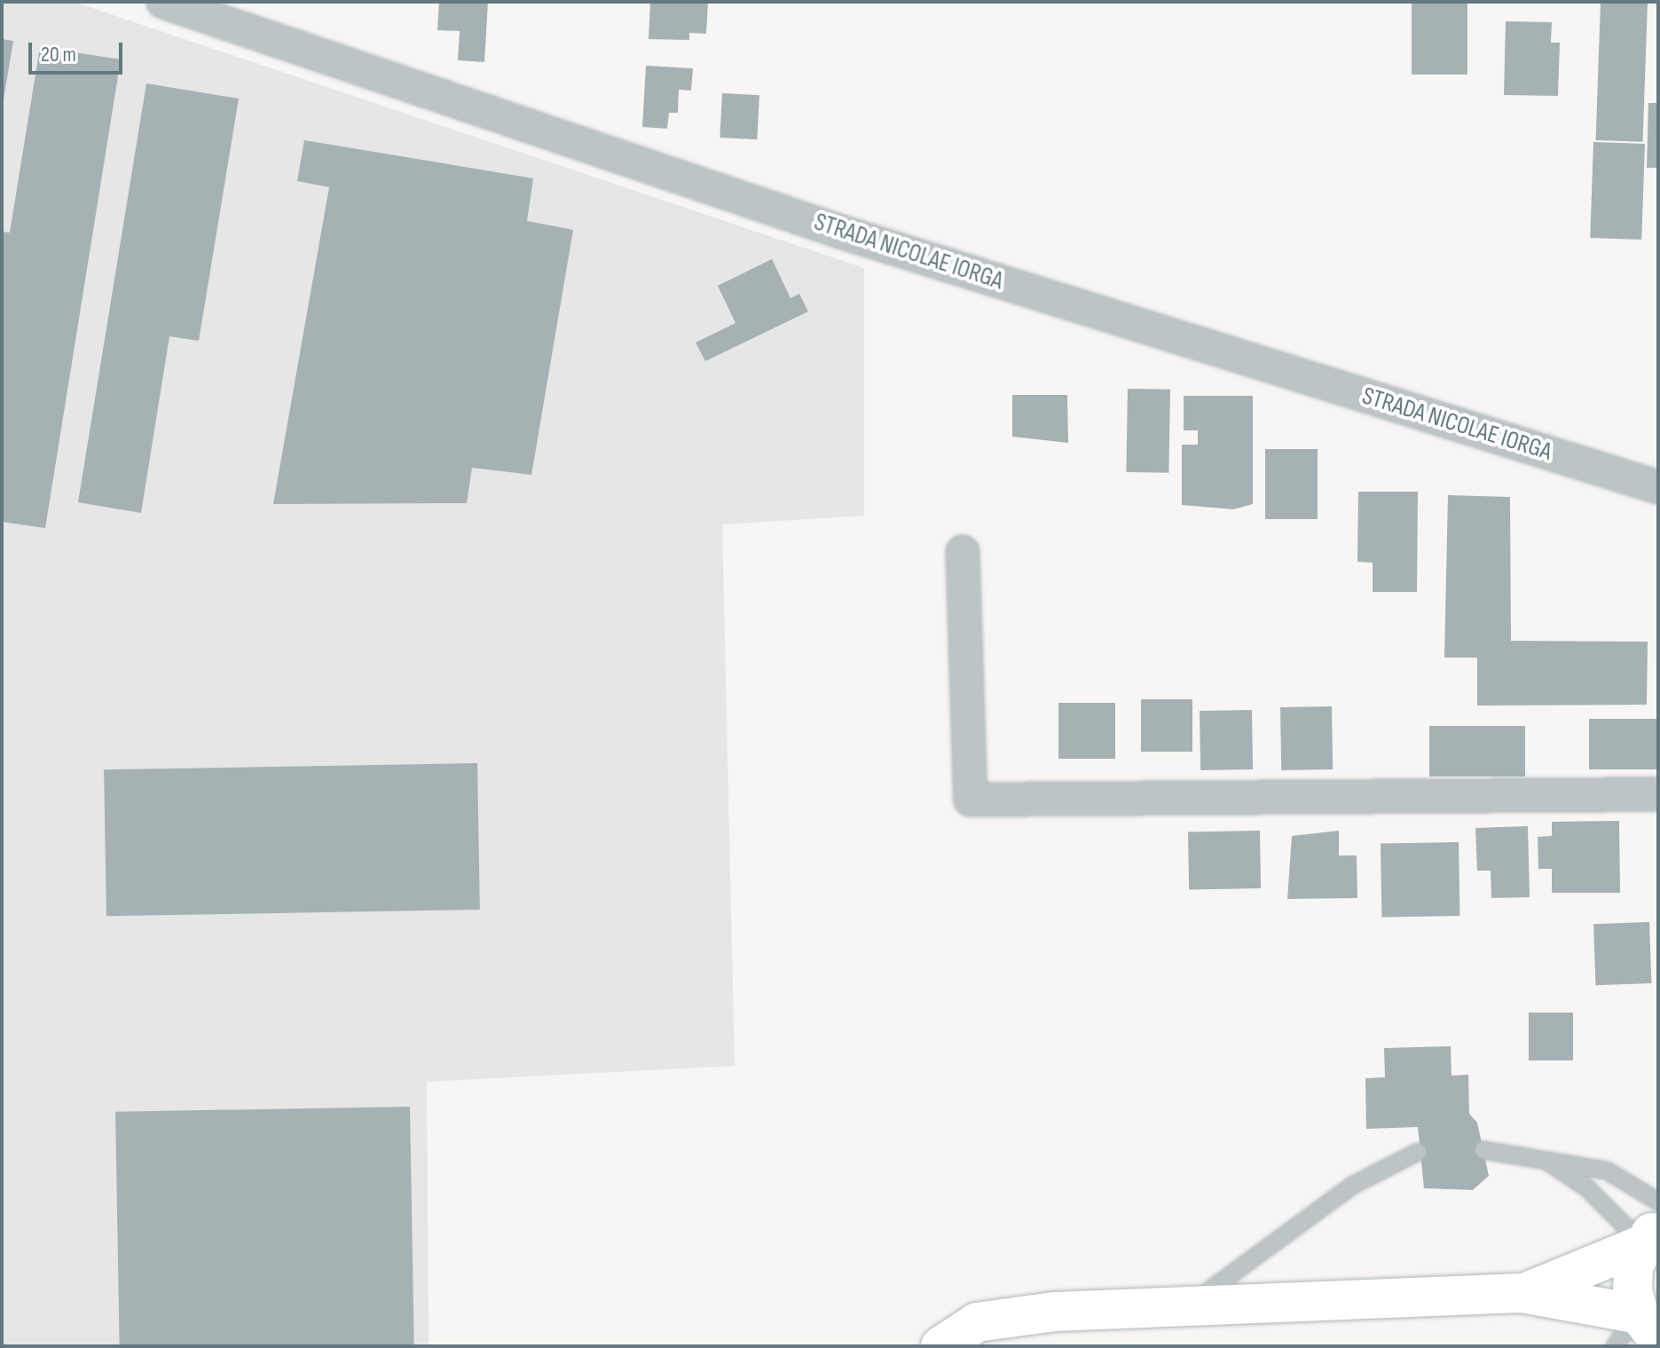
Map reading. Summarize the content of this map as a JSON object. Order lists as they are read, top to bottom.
{
  "streets": {
    "street": ["STRADA NICOLAE IORGA"]
  },
  "scale_bar": "20 m"
}
